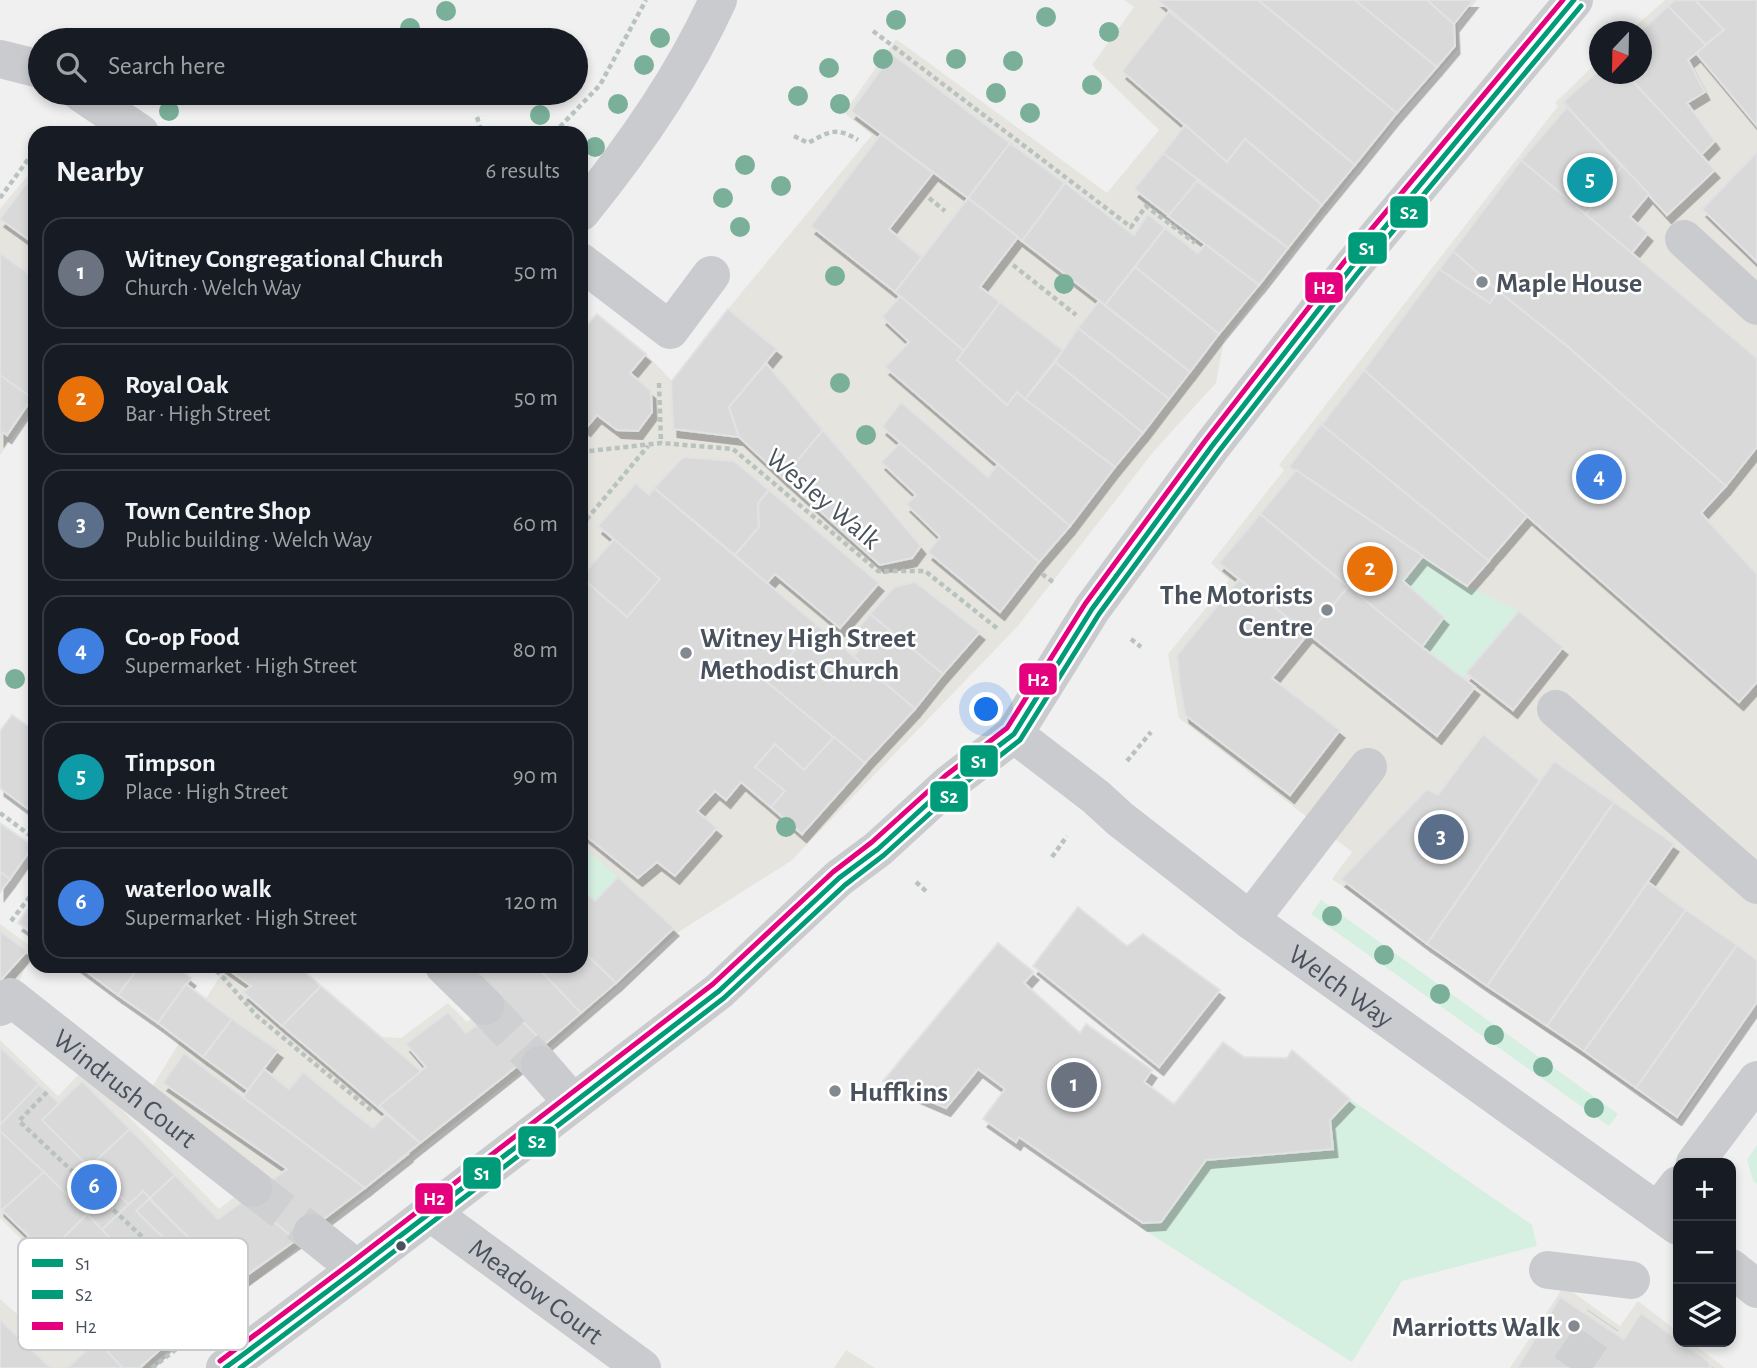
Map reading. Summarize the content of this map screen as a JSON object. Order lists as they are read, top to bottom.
{
  "streets": {
    "street": ["Welch Way", "Windrush Court", "Meadow Court"],
    "path": ["Wesley Walk"]
  },
  "places": [
    "Maple House",
    "The Motorists Centre",
    "Witney High Street Methodist Church",
    "Huffkins",
    "Marriotts Walk"
  ],
  "lines": ["transit line S1", "transit line H2", "transit line S2"],
  "legend": ["S1", "S2", "H2"],
  "north": "bottom",
  "page": {
    "search": "Search here",
    "heading": ["Nearby", "6 results"],
    "pins": [
      "5",
      "4",
      "2",
      "3",
      "1",
      "6"
    ],
    "list": [
      {
        "mark": "1",
        "name": "Witney Congregational Church",
        "note": "Church · Welch Way",
        "value": "50 m"
      },
      {
        "mark": "2",
        "name": "Royal Oak",
        "note": "Bar · High Street",
        "value": "50 m"
      },
      {
        "mark": "3",
        "name": "Town Centre Shop",
        "note": "Public building · Welch Way",
        "value": "60 m"
      },
      {
        "mark": "4",
        "name": "Co-op Food",
        "note": "Supermarket · High Street",
        "value": "80 m"
      },
      {
        "mark": "5",
        "name": "Timpson",
        "note": "Place · High Street",
        "value": "90 m"
      },
      {
        "mark": "6",
        "name": "waterloo walk",
        "note": "Supermarket · High Street",
        "value": "120 m"
      }
    ],
    "map_buttons": ["+", "−"]
  }
}
